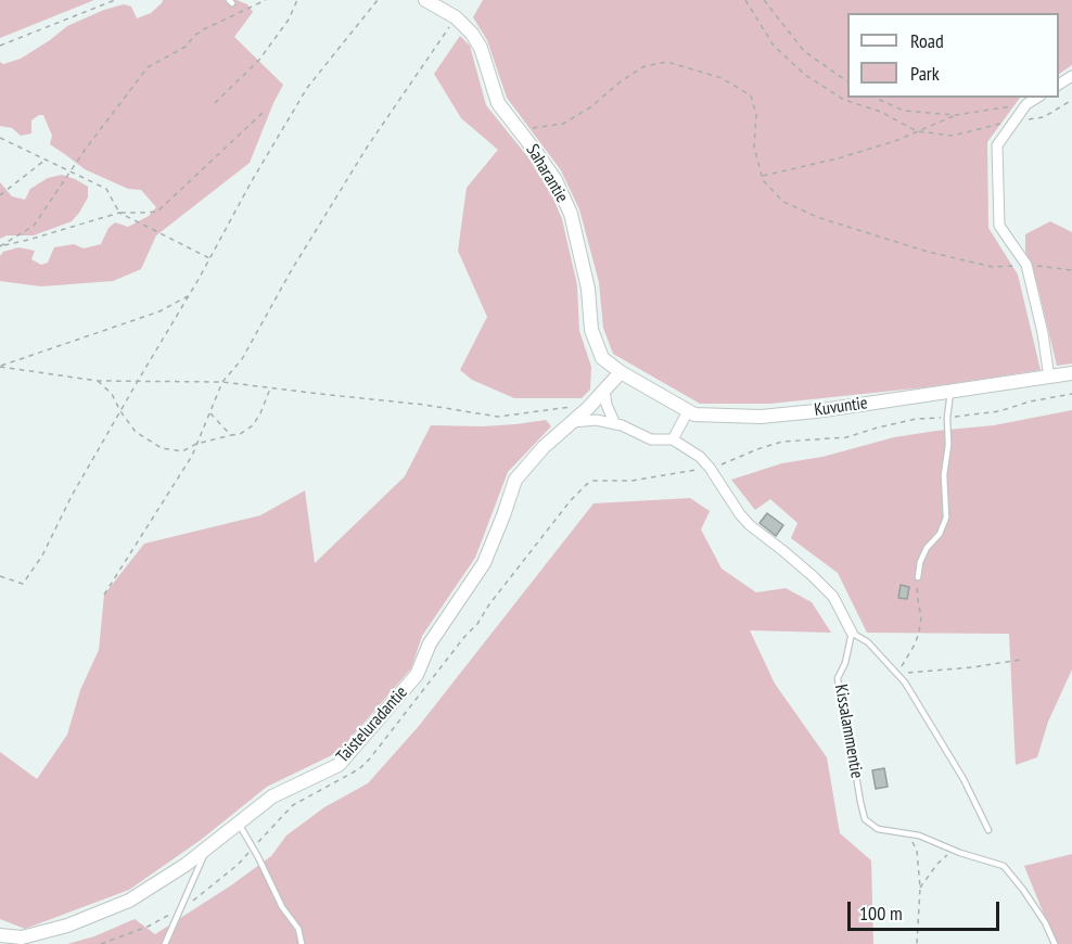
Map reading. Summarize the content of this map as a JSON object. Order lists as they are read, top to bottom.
{
  "streets": {
    "street": ["Saharantie", "Kuvuntie", "Taisteluradantie"],
    "lane": ["Kissalammentie"]
  },
  "crossings": [
    ["Saharantie", "Kuvuntie"],
    ["Saharantie", "Taisteluradantie"],
    ["Kuvuntie", "Taisteluradantie"]
  ],
  "legend": ["Road", "Park"],
  "scale_bar": "100 m"
}
